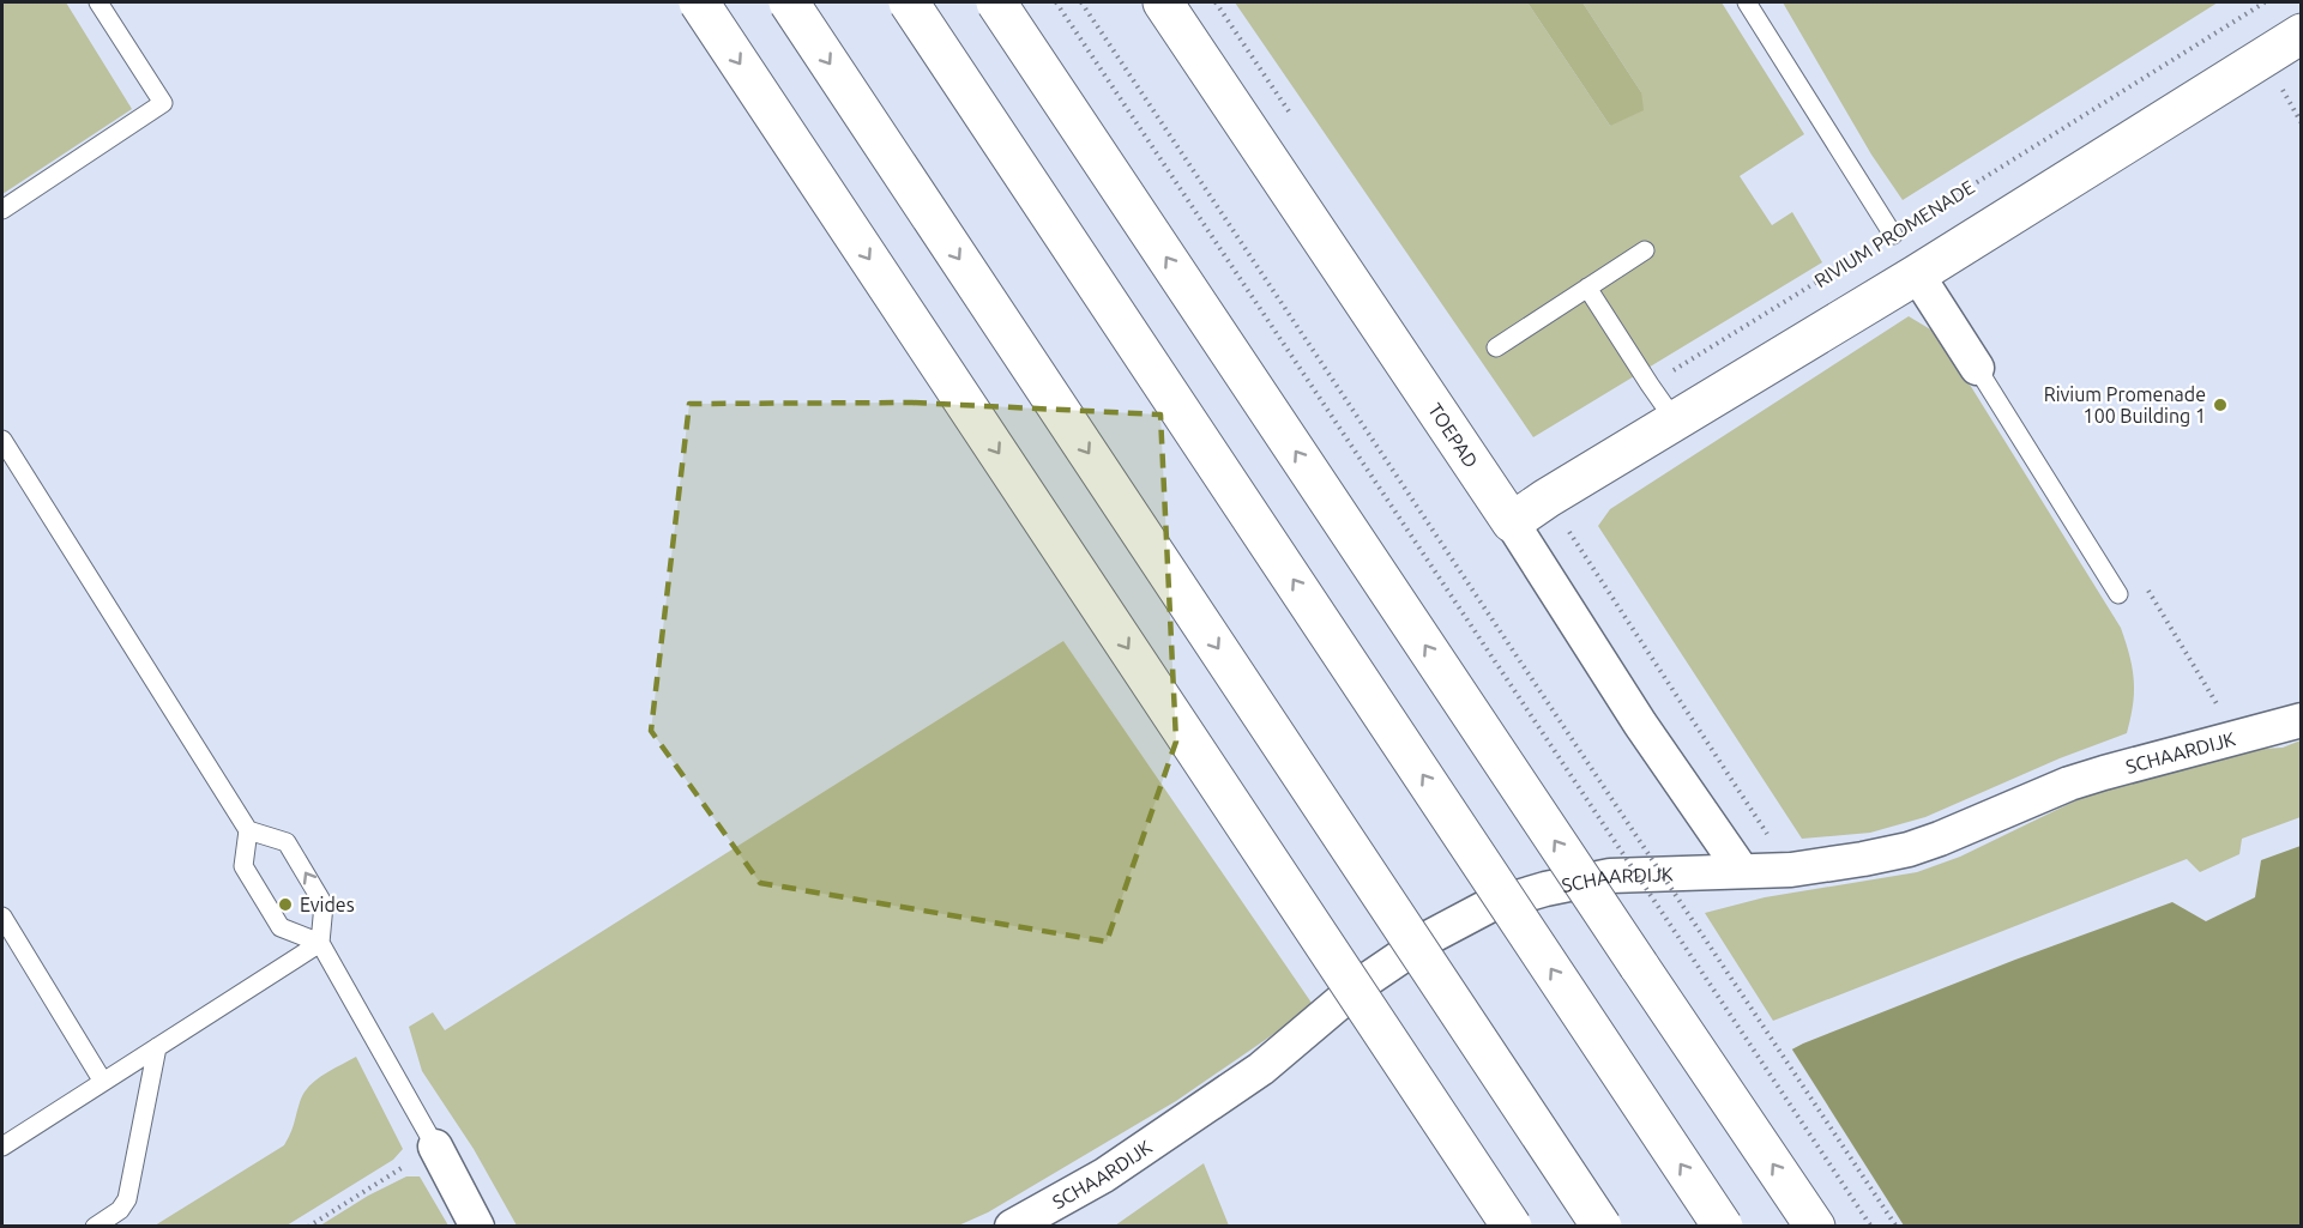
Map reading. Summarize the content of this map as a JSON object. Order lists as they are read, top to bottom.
{
  "streets": {
    "main road": ["TOEPAD"],
    "street": ["SCHAARDIJK"],
    "path": ["RIVIUM PROMENADE"]
  },
  "crossings": [
    ["TOEPAD", "SCHAARDIJK"]
  ],
  "places": ["Rivium Promenade 100 Building 1", "Evides"]
}
